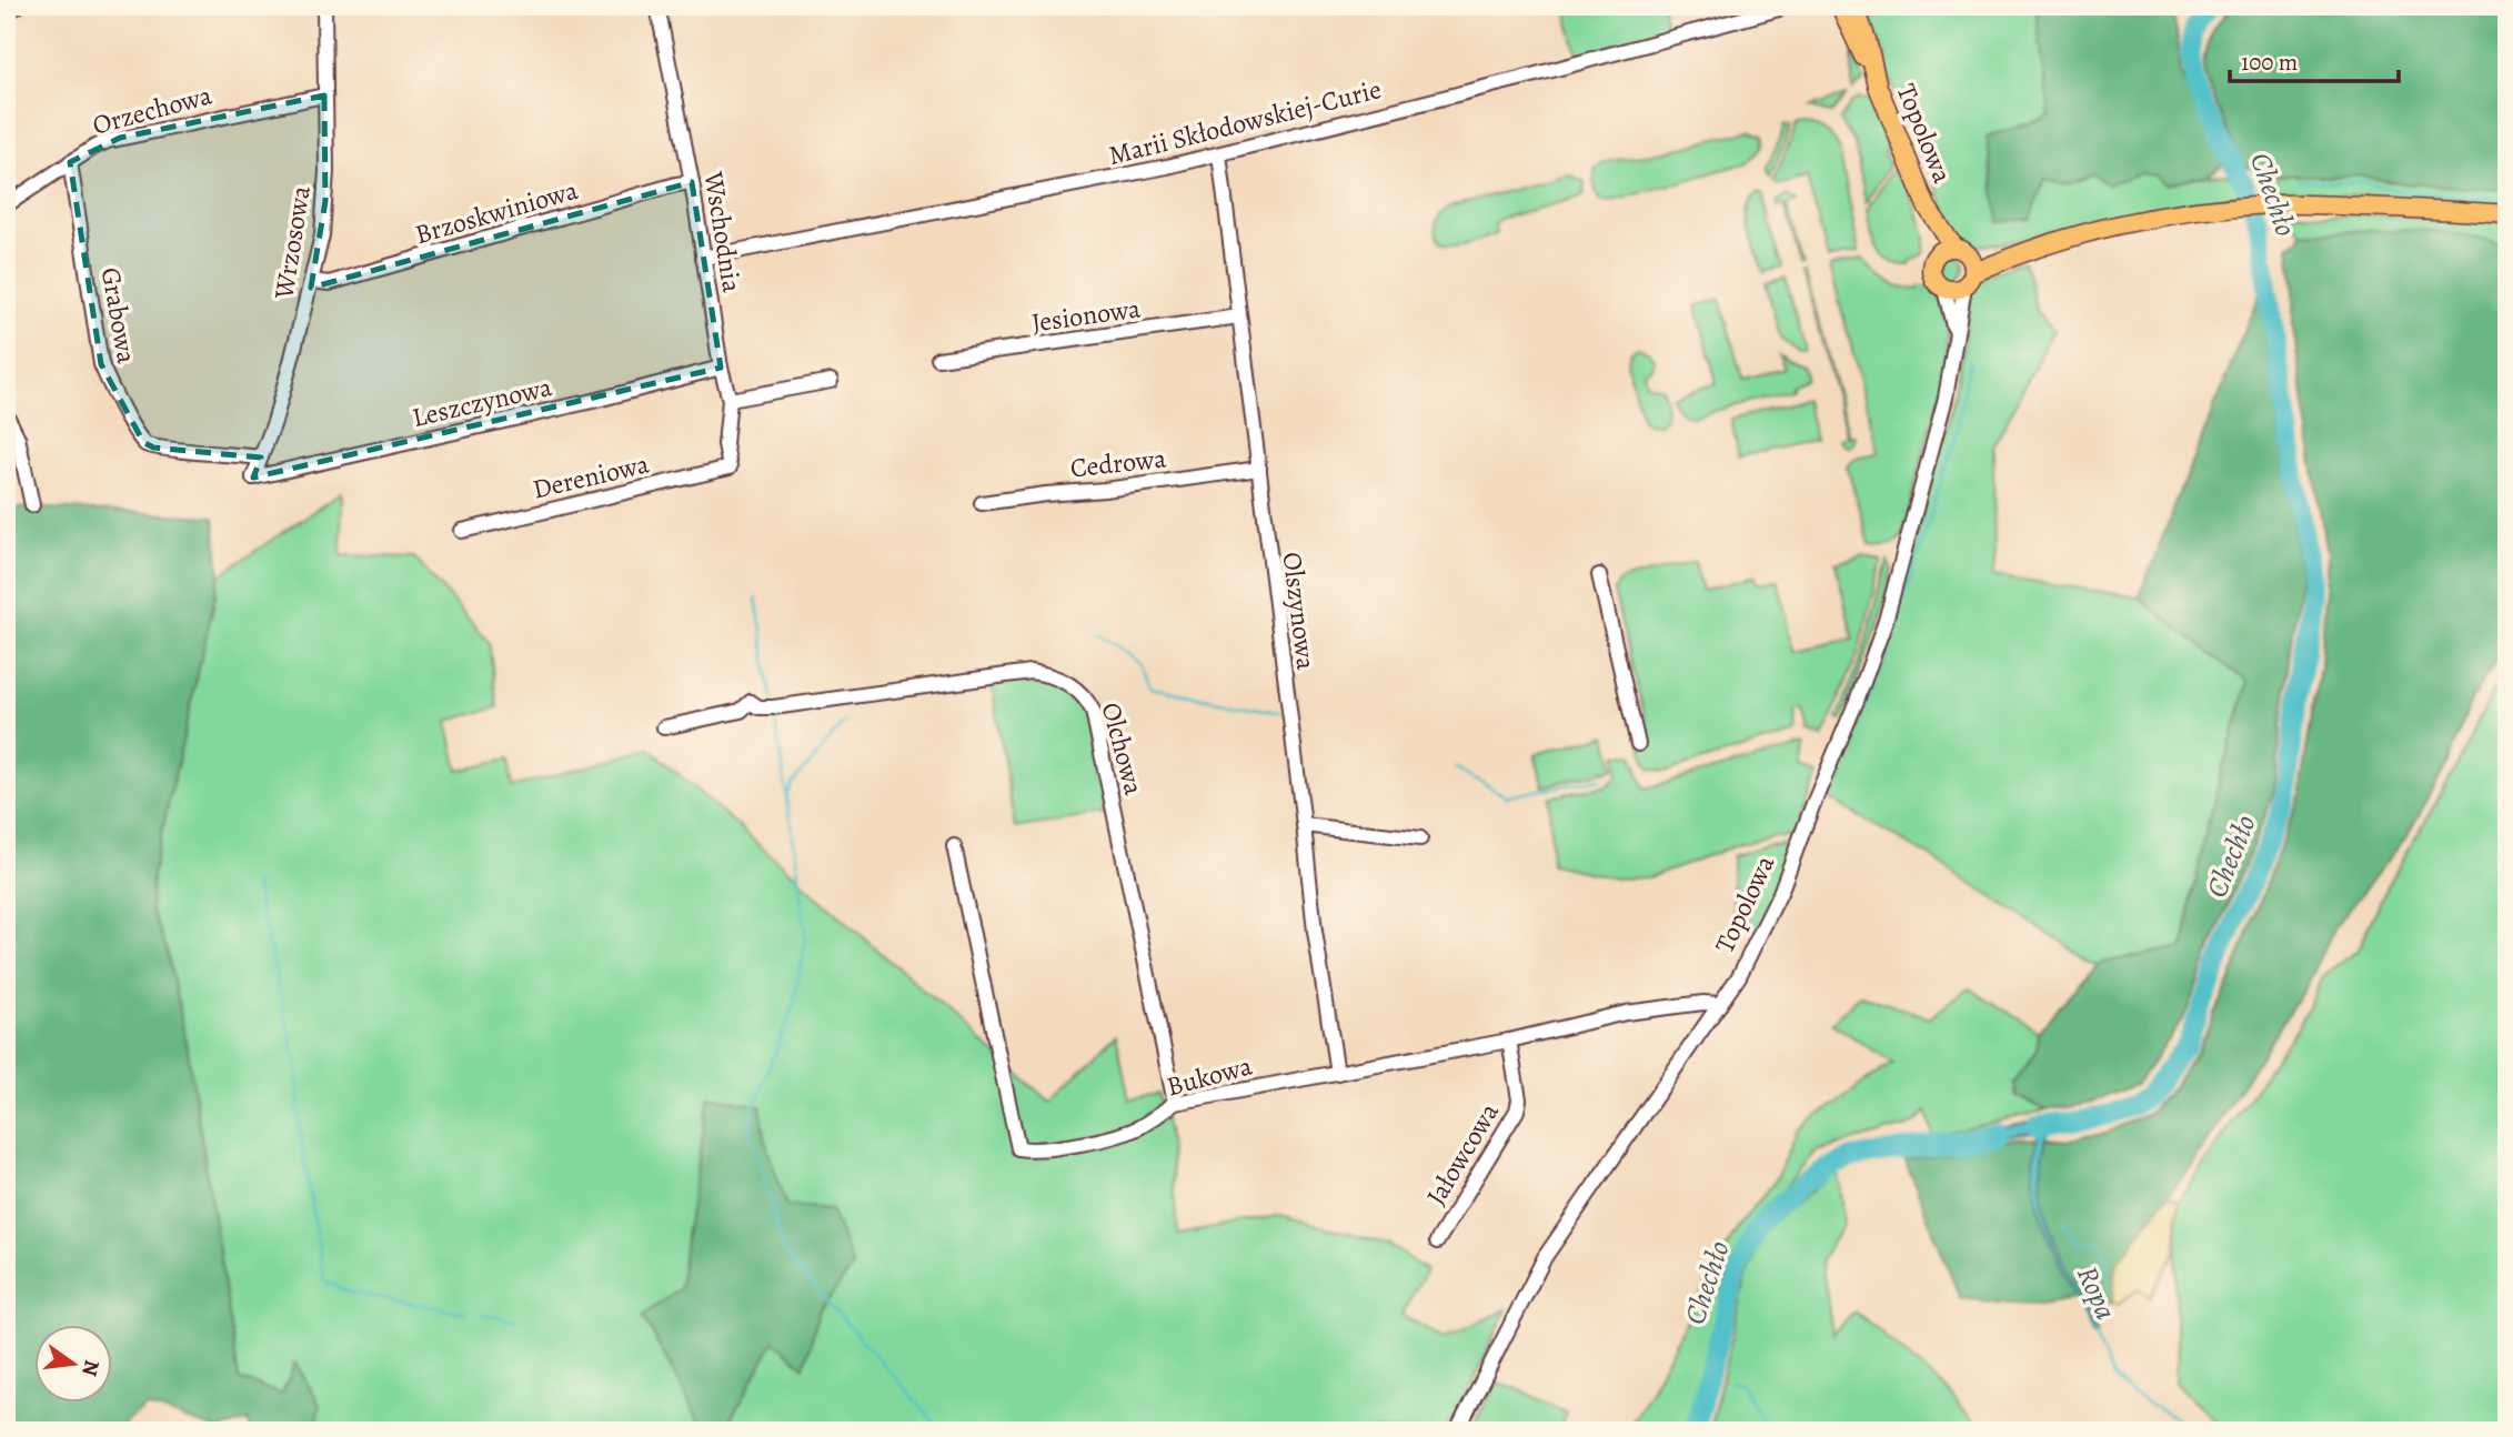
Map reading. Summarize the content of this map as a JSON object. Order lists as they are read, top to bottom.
{
  "streets": {
    "main road": ["Topolowa"],
    "street": [
      "Orzechowa",
      "Marii Skłodowskiej-Curie",
      "Brzoskwiniowa",
      "Wschodnia",
      "Wrzosowa",
      "Grabowa",
      "Jesionowa",
      "Leszczynowa",
      "Cedrowa",
      "Dereniowa",
      "Olszynowa",
      "Olchowa",
      "Bukowa",
      "Jałowcowa"
    ]
  },
  "crossings": [
    ["Orzechowa", "Wrzosowa"],
    ["Orzechowa", "Grabowa"],
    ["Marii Skłodowskiej-Curie", "Wschodnia"],
    ["Marii Skłodowskiej-Curie", "Olszynowa"],
    ["Topolowa", "Bukowa"],
    ["Brzoskwiniowa", "Wschodnia"],
    ["Brzoskwiniowa", "Wrzosowa"],
    ["Wschodnia", "Leszczynowa"],
    ["Wschodnia", "Dereniowa"],
    ["Wrzosowa", "Grabowa"],
    ["Wrzosowa", "Leszczynowa"],
    ["Jesionowa", "Olszynowa"],
    ["Cedrowa", "Olszynowa"],
    ["Olszynowa", "Bukowa"],
    ["Olchowa", "Bukowa"],
    ["Bukowa", "Jałowcowa"]
  ],
  "water": ["Chechło", "Ropa"],
  "scale_bar": "100 m",
  "north": "right"
}
